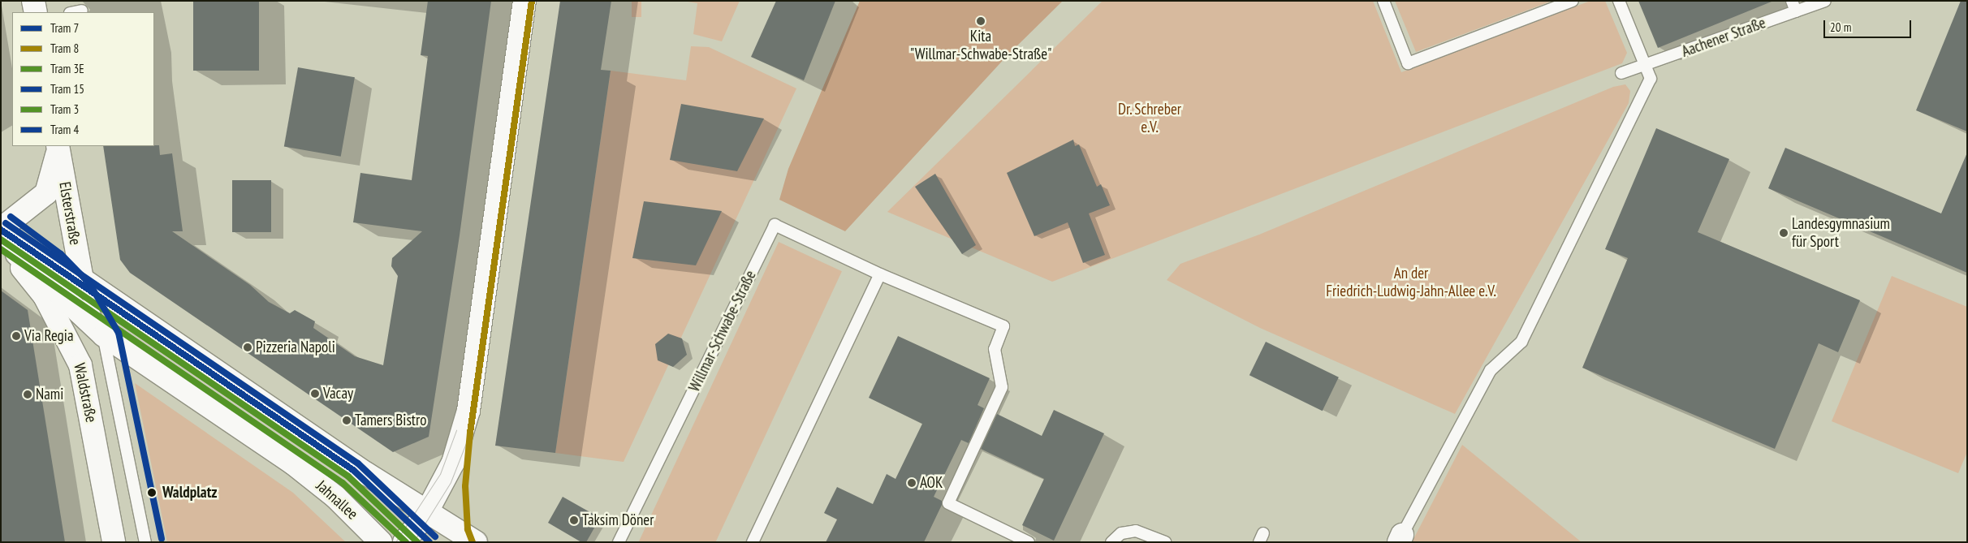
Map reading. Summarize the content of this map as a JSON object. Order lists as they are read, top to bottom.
{
  "streets": {
    "main road": ["Elsterstraße", "Waldstraße", "Jahnallee"],
    "lane": ["Aachener Straße", "Willmar-Schwabe-Straße"]
  },
  "crossings": [
    ["Waldstraße", "Jahnallee"]
  ],
  "parks": ["Dr. Schreber e.V.", "An der Friedrich-Ludwig-Jahn-Allee e.V."],
  "places": [
    "Kita \"Willmar-Schwabe-Straße\"",
    "Landesgymnasium für Sport",
    "Via Regia",
    "Pizzeria Napoli",
    "Vacay",
    "Nami",
    "Tamers Bistro",
    "AOK",
    "Waldplatz",
    "Taksim Döner"
  ],
  "lines": [
    "tram line 8",
    "tram line 4",
    "tram line 15",
    "tram line 7",
    "tram line 3E",
    "tram line 3"
  ],
  "legend": [
    "Tram 7",
    "Tram 8",
    "Tram 3E",
    "Tram 15",
    "Tram 3",
    "Tram 4"
  ],
  "scale_bar": "20 m"
}
